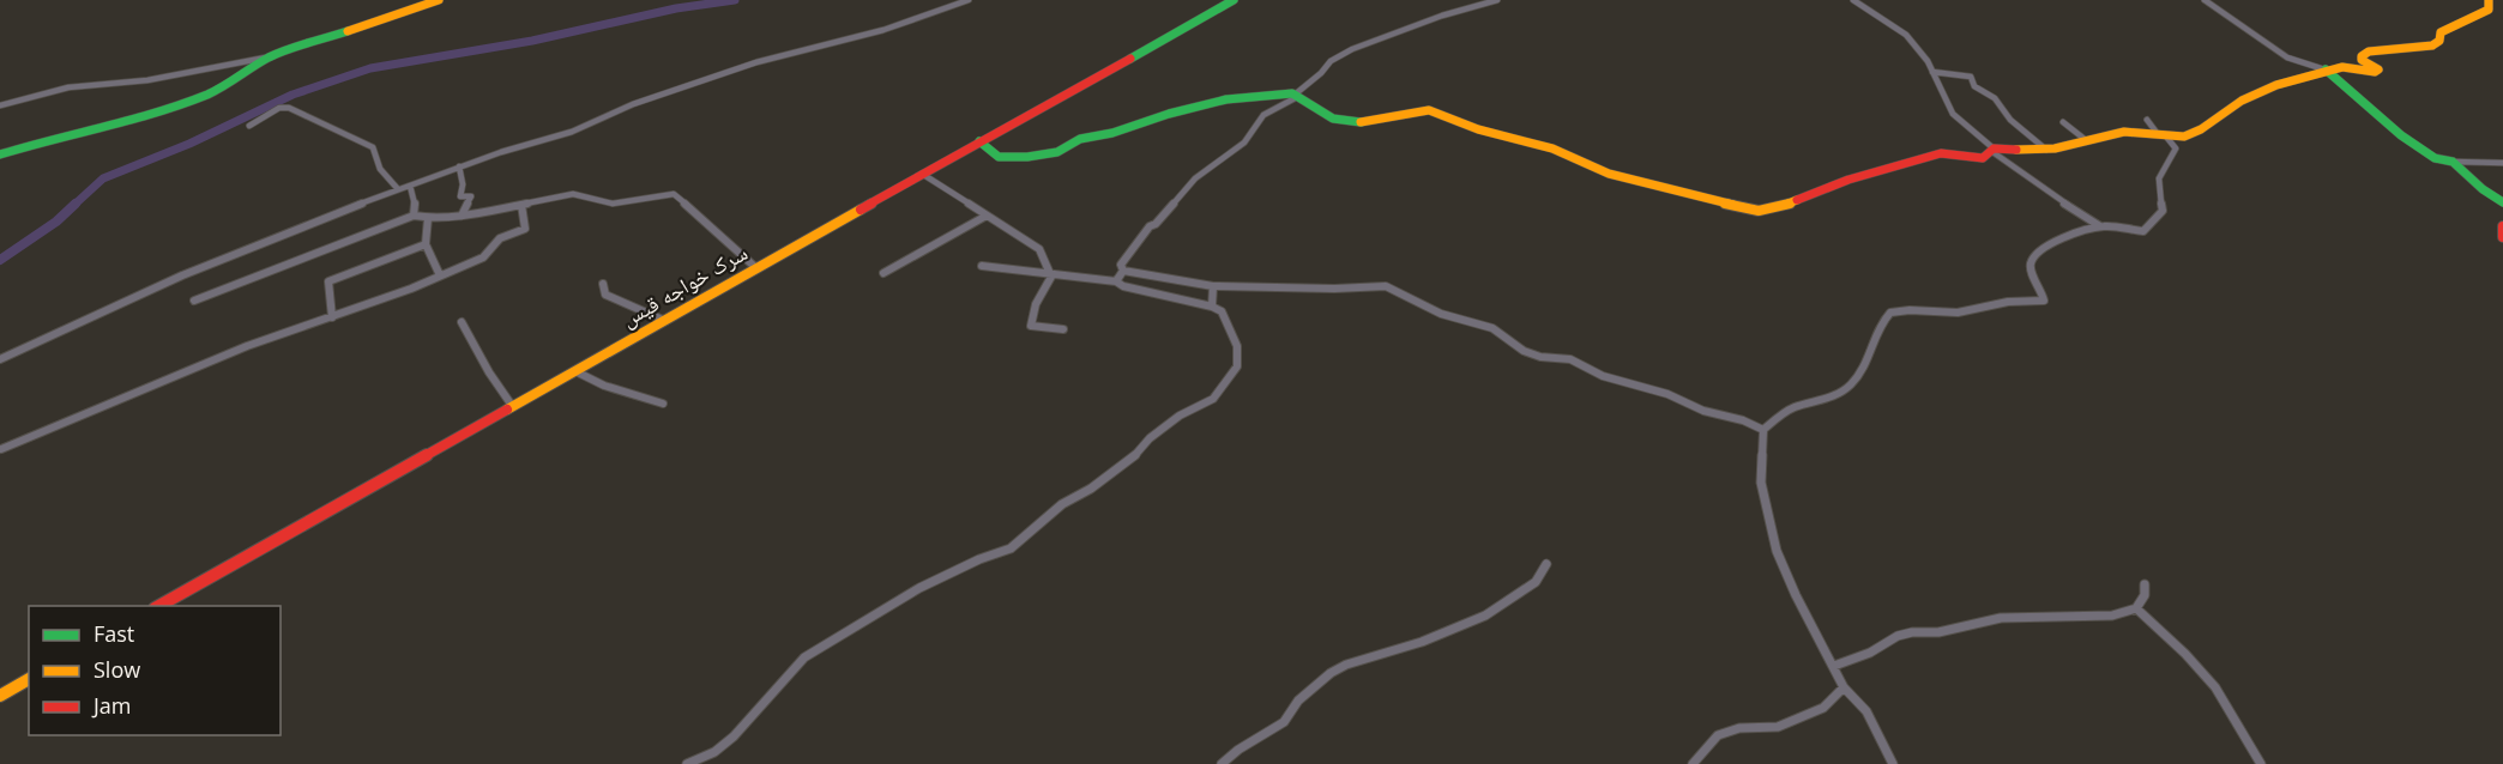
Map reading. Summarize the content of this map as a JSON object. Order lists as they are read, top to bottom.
{
  "streets": {
    "street": ["سرک خواجه قیس"]
  },
  "legend": ["Fast", "Slow", "Jam"]
}
